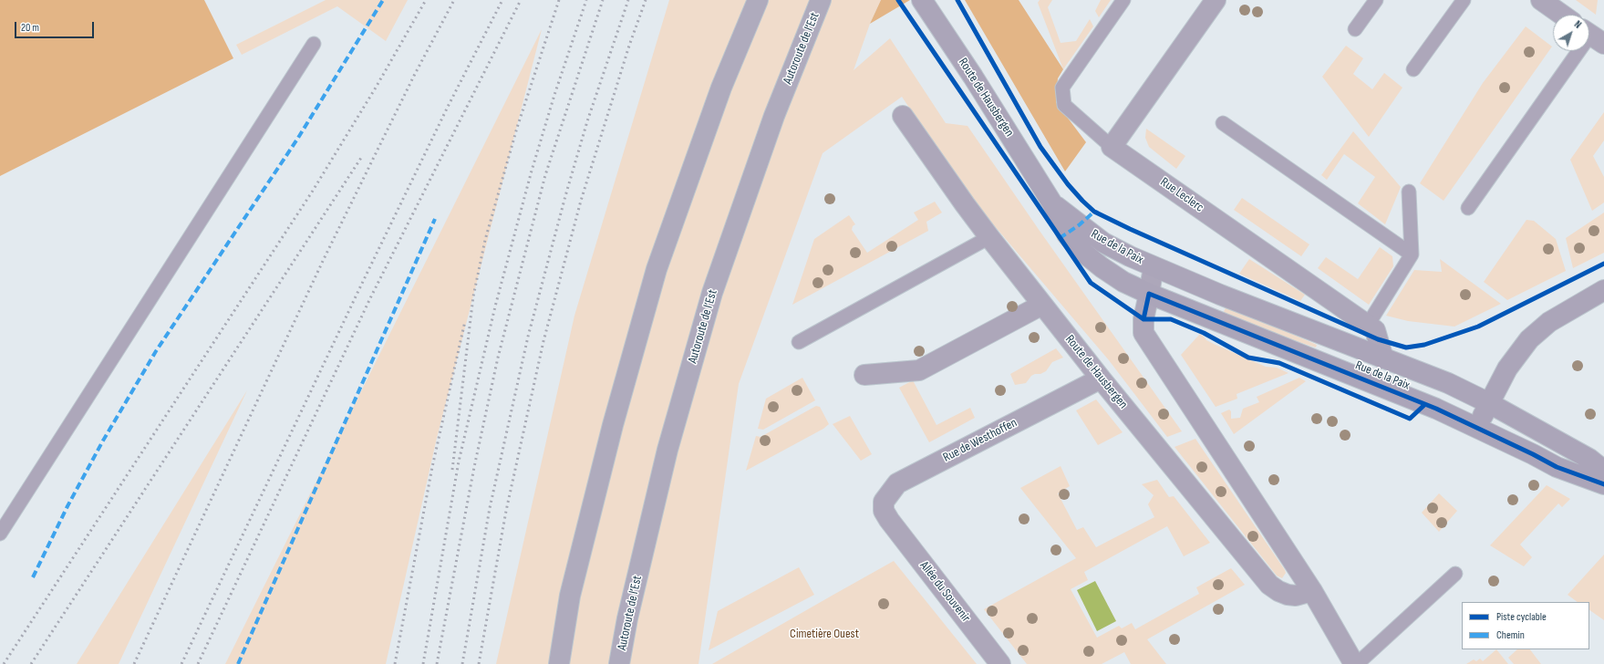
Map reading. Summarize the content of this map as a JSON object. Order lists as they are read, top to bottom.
{
  "streets": {
    "highway": ["Autoroute de l’Est"],
    "street": [
      "Route de Hausbergen",
      "Rue Leclerc",
      "Rue de la Paix",
      "Rue de Westhoffen",
      "Allée du Souvenir"
    ]
  },
  "crossings": [
    ["Route de Hausbergen", "Rue de la Paix"],
    ["Route de Hausbergen", "Rue de Westhoffen"],
    ["Rue Leclerc", "Rue de la Paix"],
    ["Rue de Westhoffen", "Allée du Souvenir"]
  ],
  "parks": ["Cimetière Ouest"],
  "legend": ["Piste cyclable", "Chemin"],
  "scale_bar": "20 m",
  "north": "top right"
}
